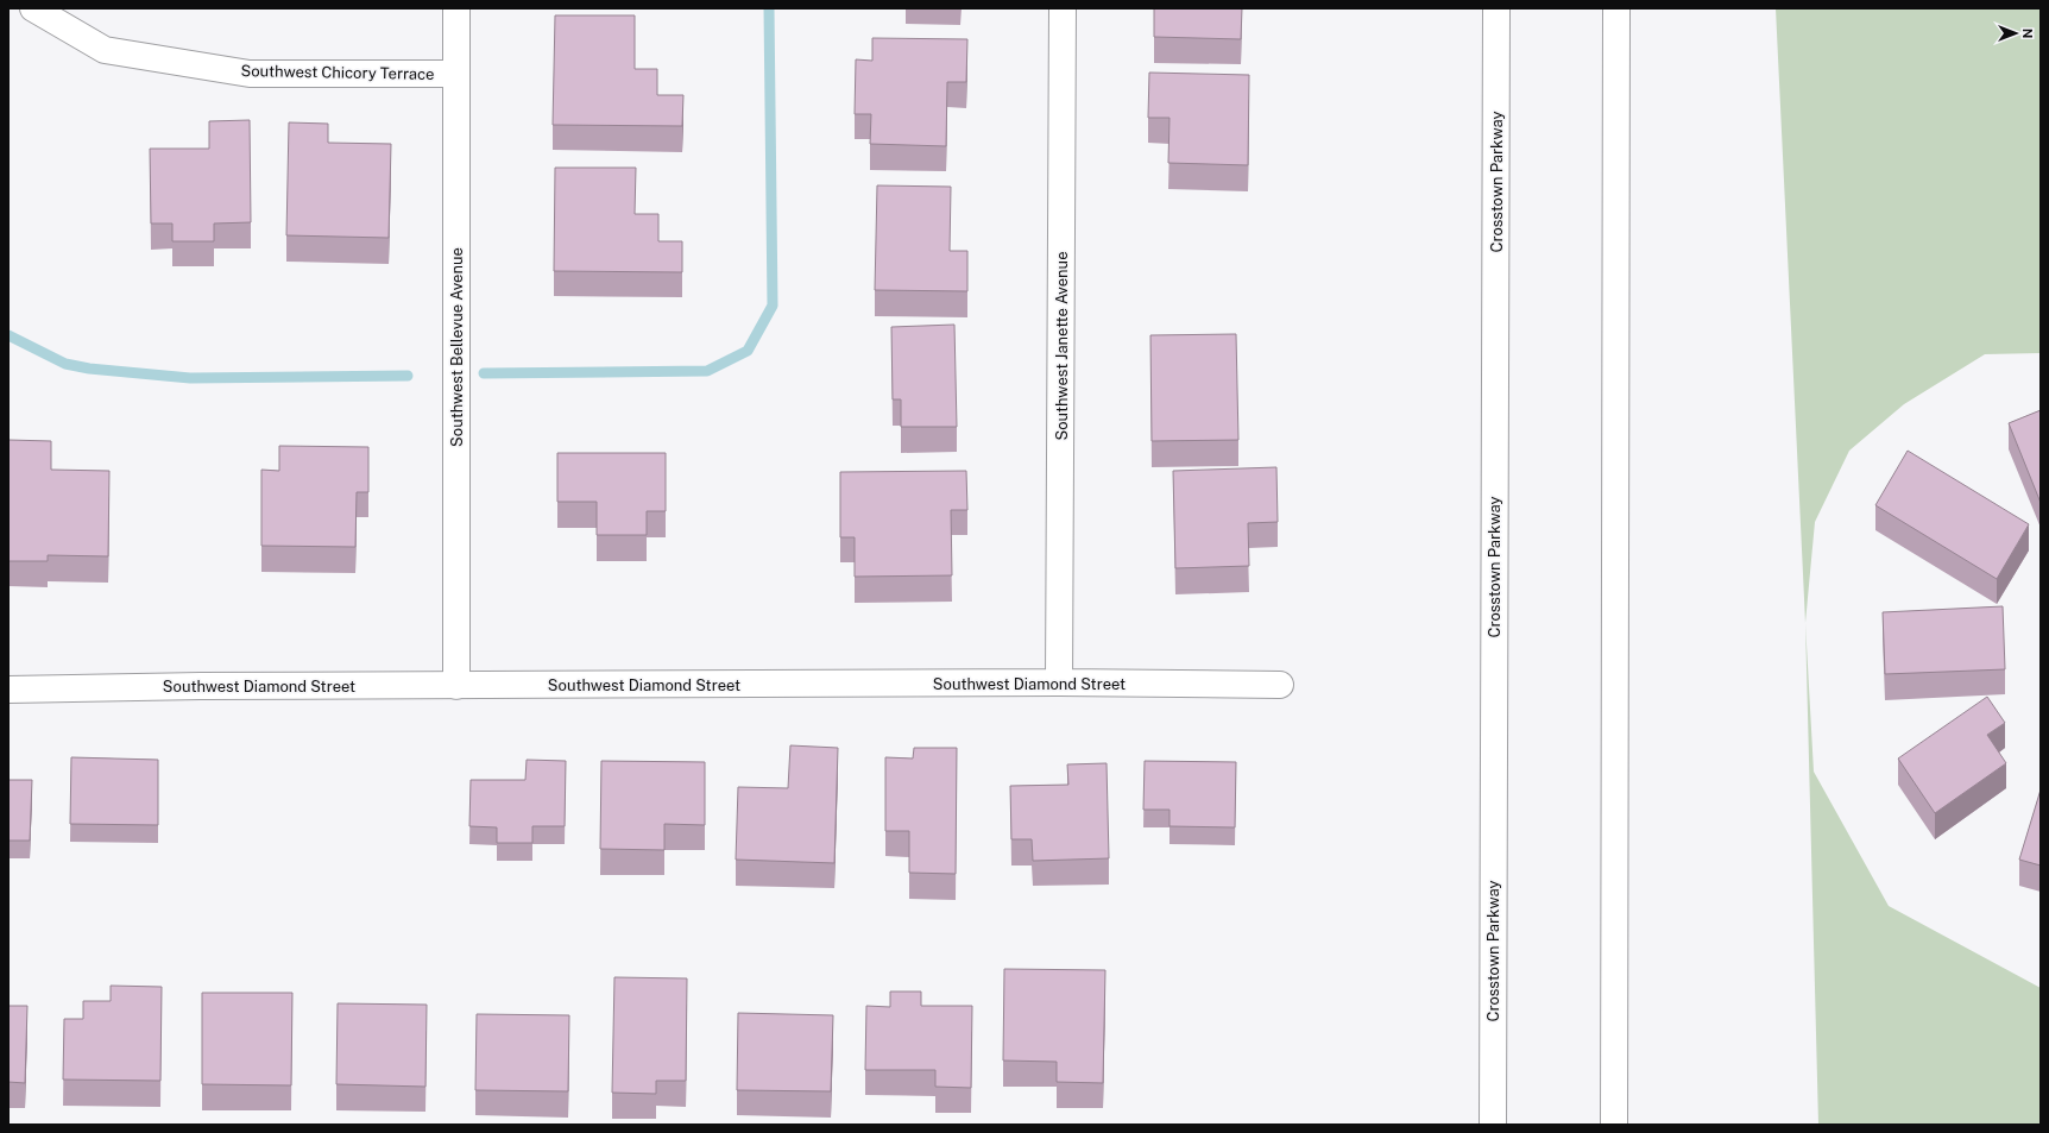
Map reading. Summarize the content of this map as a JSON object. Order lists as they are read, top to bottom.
{
  "streets": {
    "street": [
      "Southwest Chicory Terrace",
      "Crosstown Parkway",
      "Southwest Janette Avenue",
      "Southwest Bellevue Avenue",
      "Southwest Diamond Street"
    ]
  },
  "crossings": [
    ["Southwest Chicory Terrace", "Southwest Bellevue Avenue"],
    ["Southwest Janette Avenue", "Southwest Diamond Street"],
    ["Southwest Bellevue Avenue", "Southwest Diamond Street"]
  ],
  "north": "right"
}
